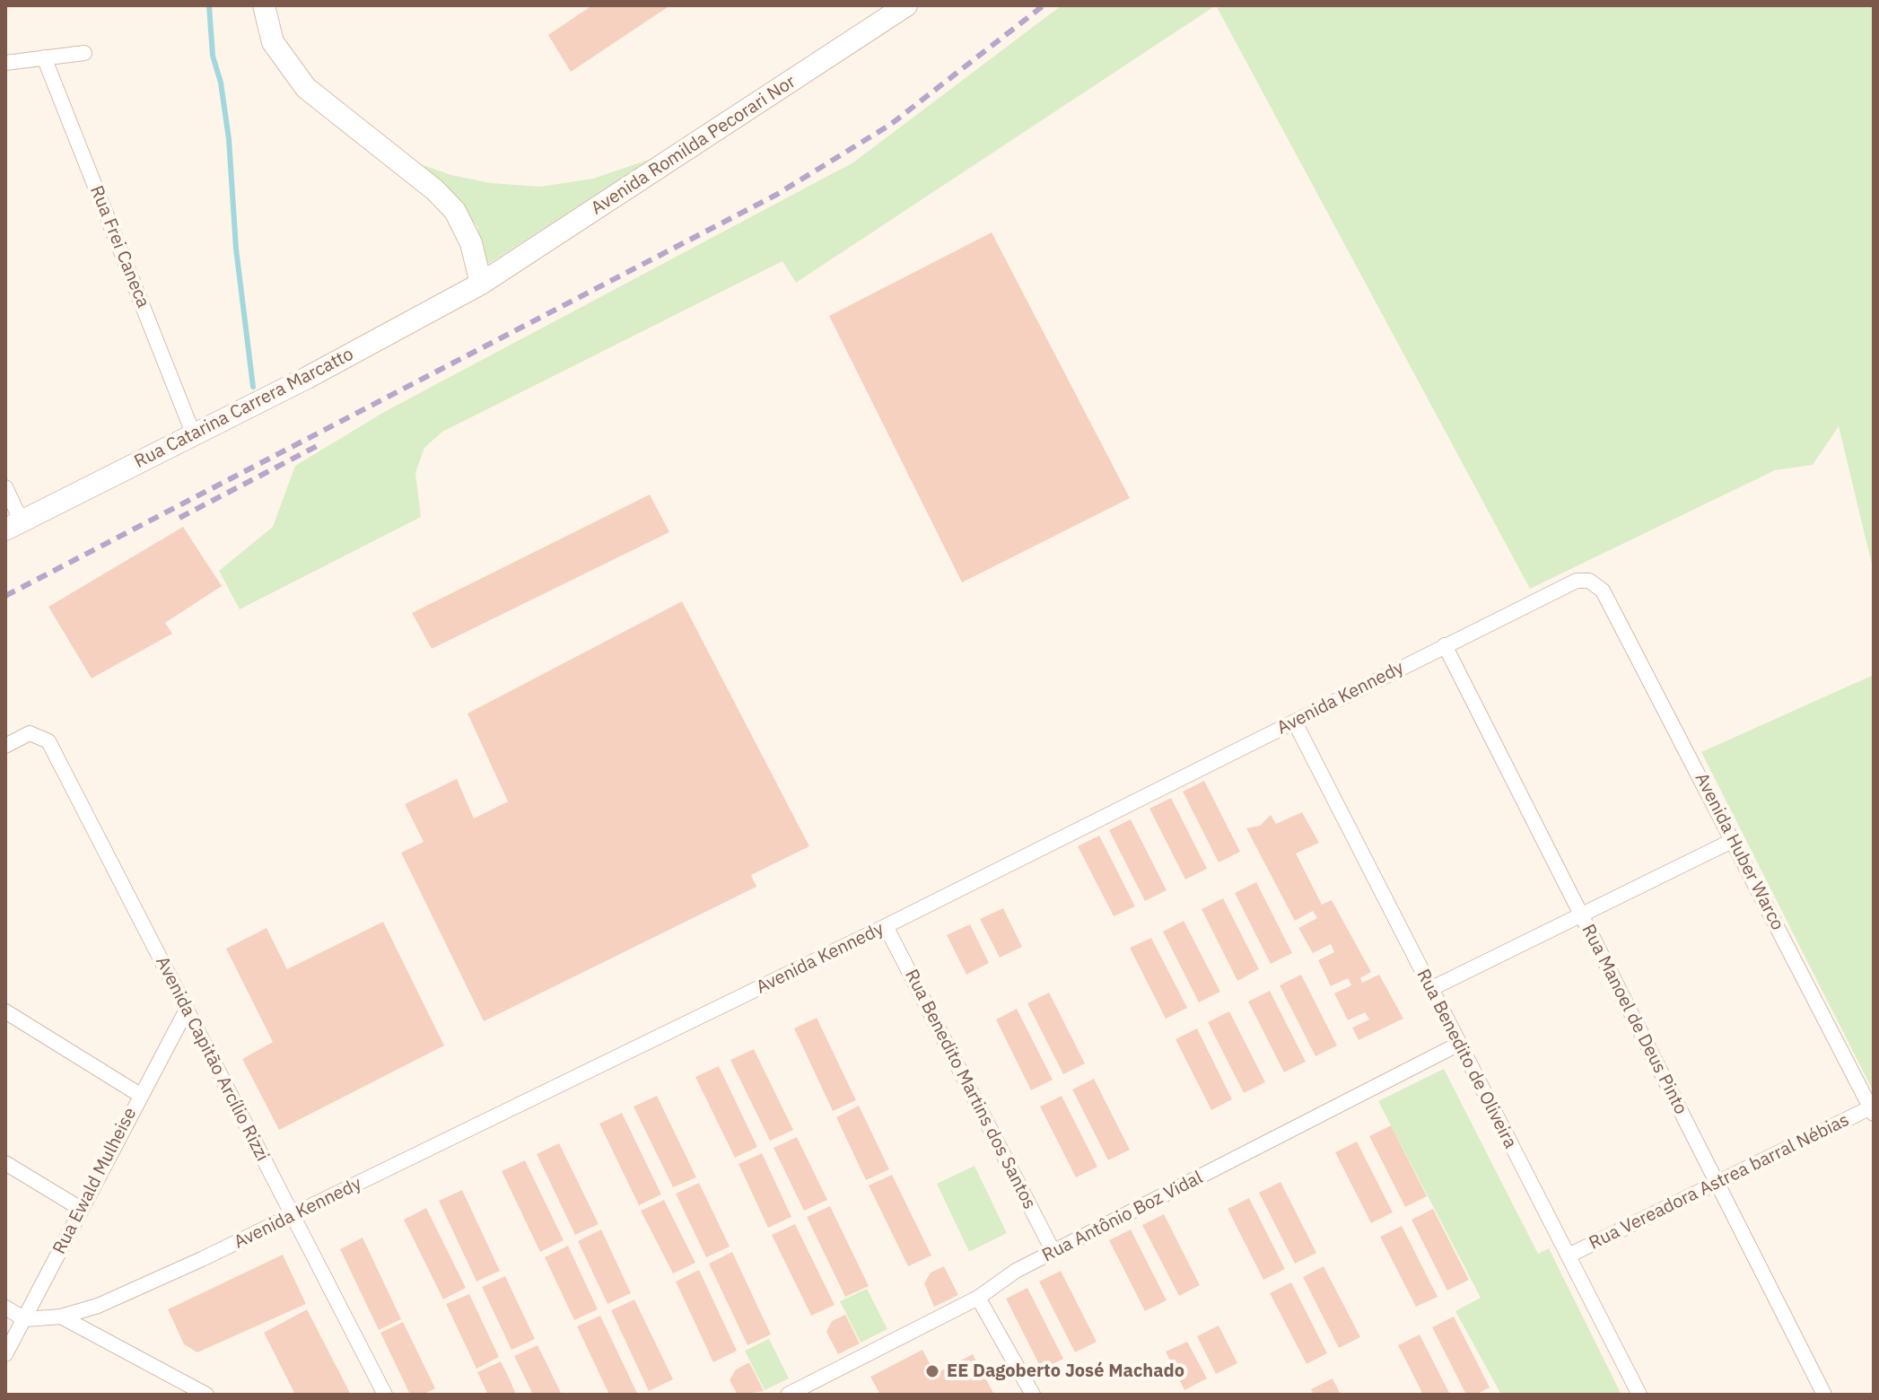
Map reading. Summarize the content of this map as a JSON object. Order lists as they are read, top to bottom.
{
  "streets": {
    "street": [
      "Avenida Romilda Pecorari Nor",
      "Rua Frei Caneca",
      "Rua Catarina Carrera Marcatto",
      "Avenida Kennedy",
      "Avenida Huber Warco",
      "Rua Manoel de Deus Pinto",
      "Avenida Capitão Arcílio Rizzi",
      "Rua Benedito de Oliveira",
      "Rua Benedito Martins dos Santos",
      "Rua Ewald Mulheise",
      "Rua Vereadora Astrea barral Nébias",
      "Rua Antônio Boz Vidal"
    ]
  },
  "crossings": [
    ["Avenida Romilda Pecorari Nor", "Rua Catarina Carrera Marcatto"],
    ["Rua Frei Caneca", "Rua Catarina Carrera Marcatto"],
    ["Avenida Kennedy", "Avenida Huber Warco"],
    ["Avenida Kennedy", "Rua Manoel de Deus Pinto"],
    ["Avenida Kennedy", "Avenida Capitão Arcílio Rizzi"],
    ["Avenida Kennedy", "Rua Benedito de Oliveira"],
    ["Avenida Kennedy", "Rua Benedito Martins dos Santos"],
    ["Avenida Kennedy", "Rua Ewald Mulheise"],
    ["Avenida Huber Warco", "Rua Vereadora Astrea barral Nébias"],
    ["Rua Manoel de Deus Pinto", "Rua Vereadora Astrea barral Nébias"],
    ["Avenida Capitão Arcílio Rizzi", "Rua Ewald Mulheise"],
    ["Rua Benedito de Oliveira", "Rua Vereadora Astrea barral Nébias"],
    ["Rua Benedito de Oliveira", "Rua Antônio Boz Vidal"],
    ["Rua Benedito Martins dos Santos", "Rua Antônio Boz Vidal"]
  ],
  "places": ["EE Dagoberto José Machado"]
}
